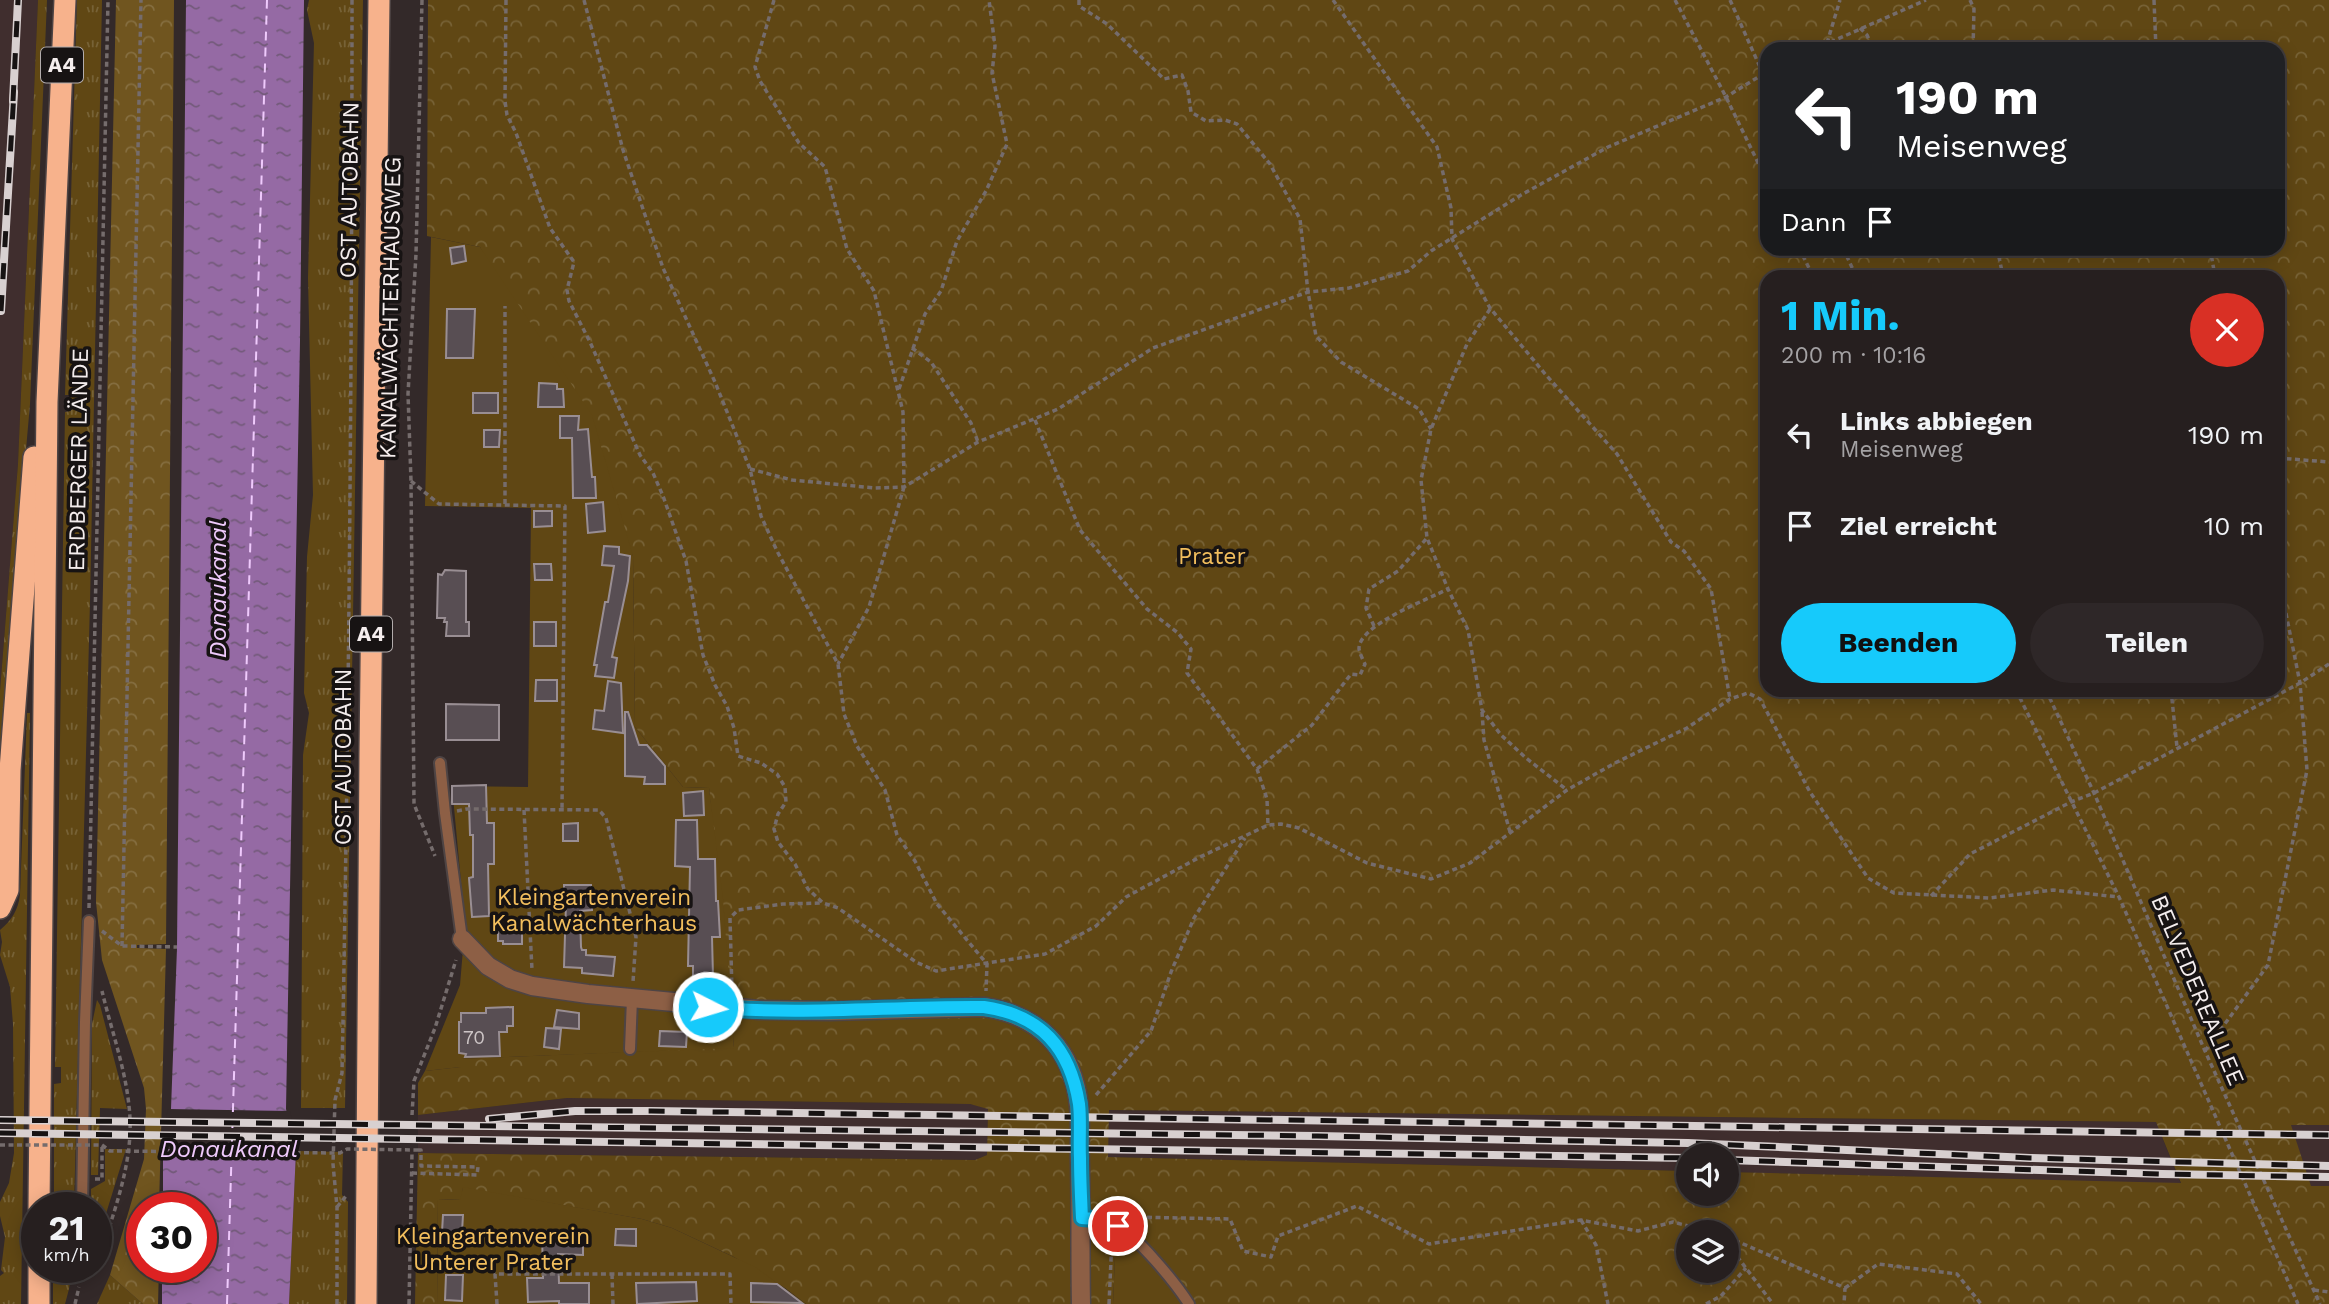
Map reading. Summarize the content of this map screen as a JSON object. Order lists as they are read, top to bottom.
{
  "streets": {
    "highway": ["A4", "OST AUTOBAHN"],
    "path": ["KANALWÄCHTERHAUSWEG", "ERDBERGER LÄNDE", "BELVEDEREALLEE"]
  },
  "water": ["Donaukanal"],
  "parks": ["Prater", "Kleingartenverein Kanalwächterhaus", "Kleingartenverein Unterer Prater"],
  "house_numbers": ["70"],
  "page": {
    "turn": ["190 m", "Meisenweg"],
    "then": "Dann",
    "heading": ["1 Min.", "200 m · 10:16"],
    "list": [
      {
        "name": "Links abbiegen",
        "note": "Meisenweg",
        "value": "190 m"
      },
      {
        "name": "Ziel erreicht",
        "value": "10 m"
      }
    ],
    "buttons": ["Beenden", "Teilen"],
    "speed": "21 km/h",
    "limit": "30"
  }
}
